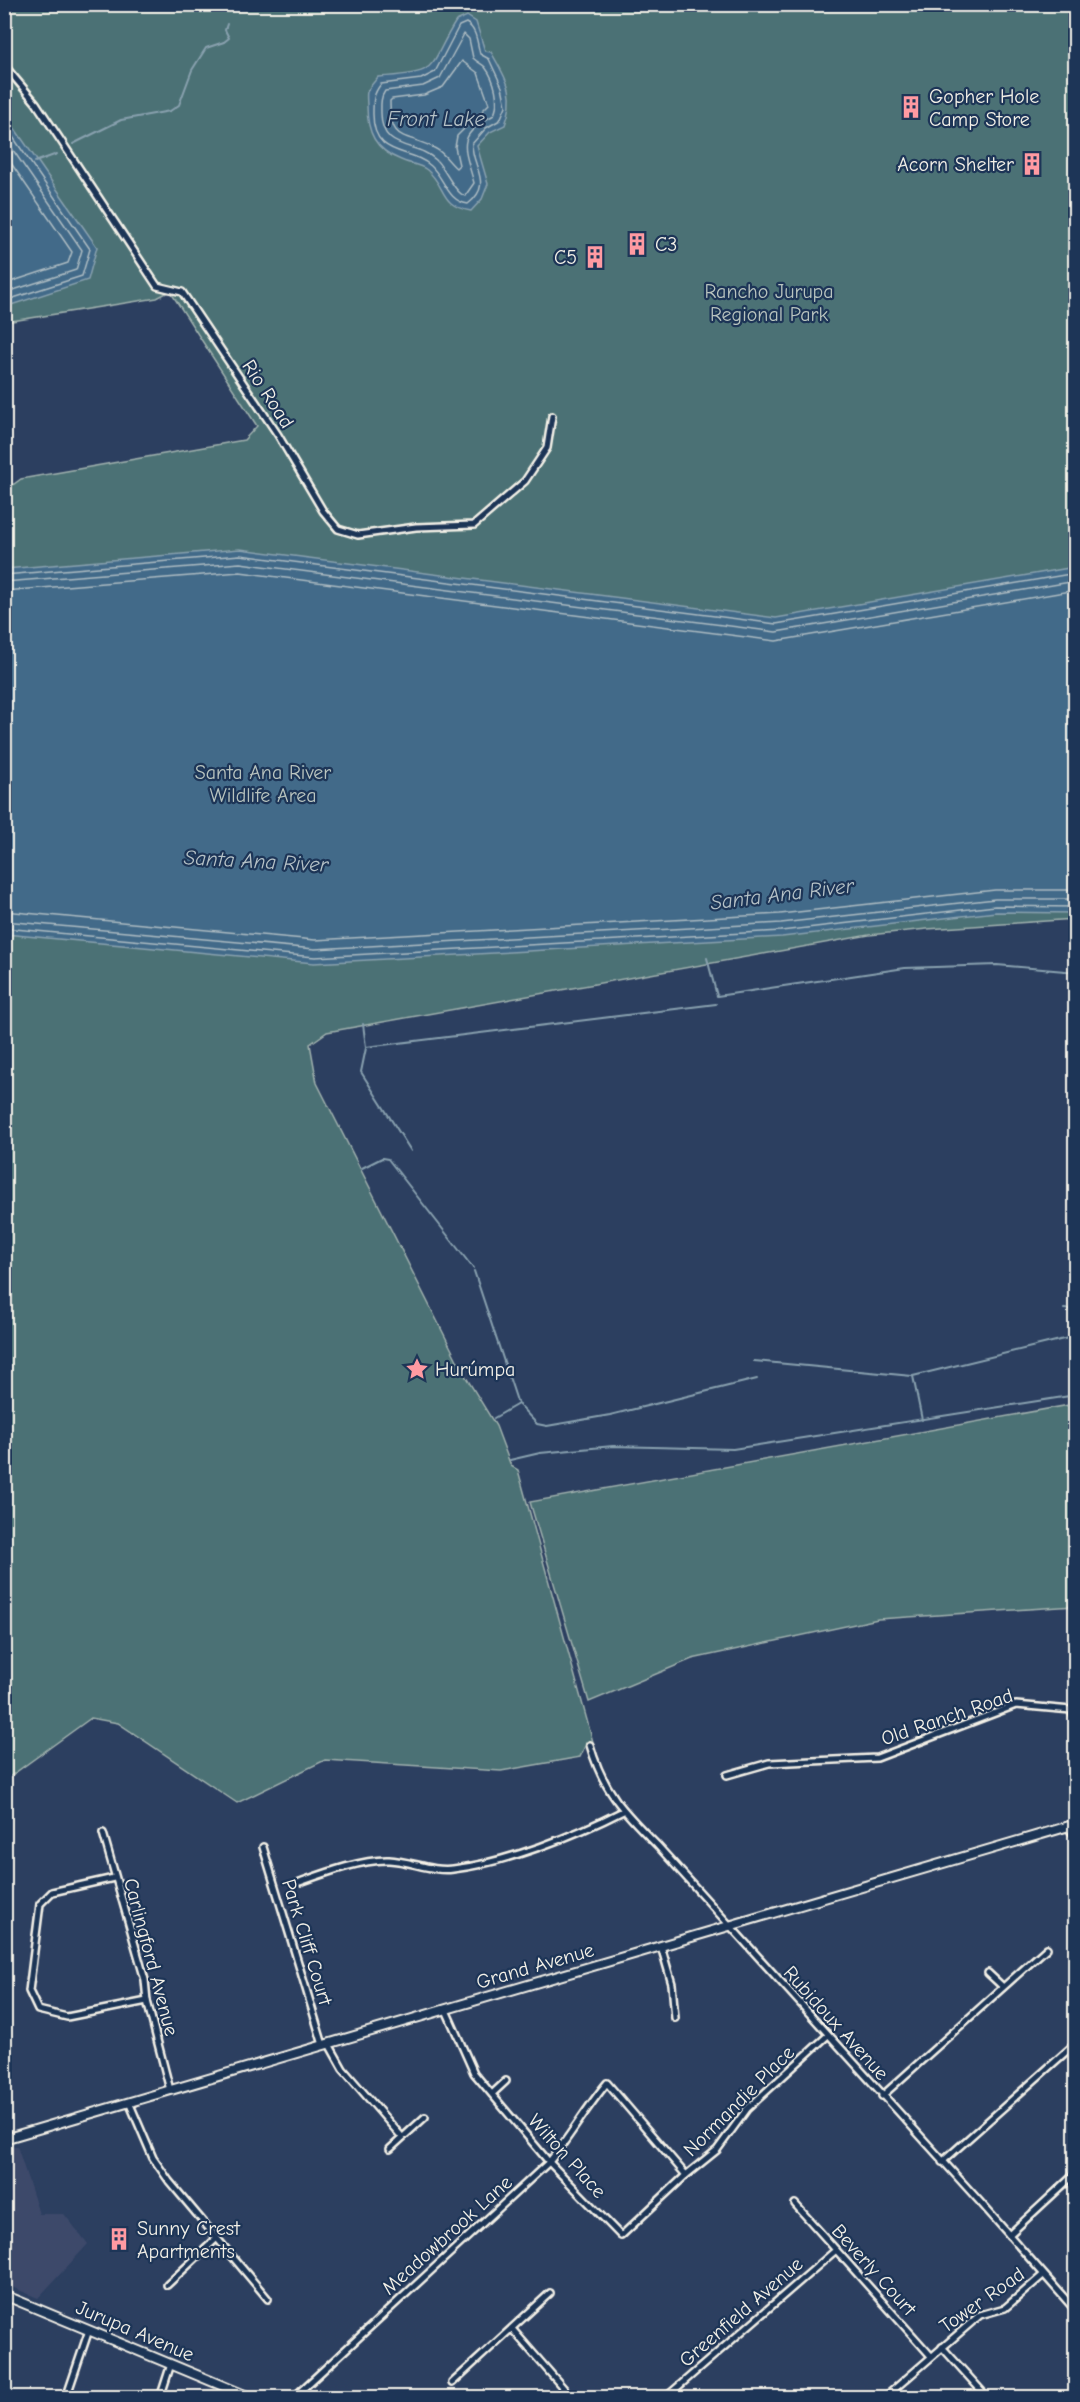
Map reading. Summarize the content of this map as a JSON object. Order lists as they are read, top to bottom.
{
  "streets": {
    "street": [
      "Rio Road",
      "Old Ranch Road",
      "Park Cliff Court",
      "Carlingford Avenue",
      "Grand Avenue",
      "Rubidoux Avenue",
      "Normandie Place",
      "Wilton Place",
      "Meadowbrook Lane",
      "Beverly Court",
      "Tower Road",
      "Greenfield Avenue",
      "Jurupa Avenue"
    ]
  },
  "crossings": [
    ["Park Cliff Court", "Grand Avenue"],
    ["Carlingford Avenue", "Grand Avenue"],
    ["Grand Avenue", "Rubidoux Avenue"],
    ["Grand Avenue", "Wilton Place"],
    ["Rubidoux Avenue", "Normandie Place"],
    ["Rubidoux Avenue", "Tower Road"],
    ["Normandie Place", "Wilton Place"],
    ["Normandie Place", "Meadowbrook Lane"],
    ["Wilton Place", "Meadowbrook Lane"],
    ["Beverly Court", "Tower Road"],
    ["Beverly Court", "Greenfield Avenue"]
  ],
  "water": ["Front Lake", "Santa Ana River"],
  "parks": ["Rancho Jurupa Regional Park", "Santa Ana River Wildlife Area"],
  "places": {
    "building": [
      "Gopher Hole Camp Store",
      "Acorn Shelter",
      "C3",
      "C5",
      "Sunny Crest Apartments"
    ],
    "place": ["Hurúmpa"]
  }
}
